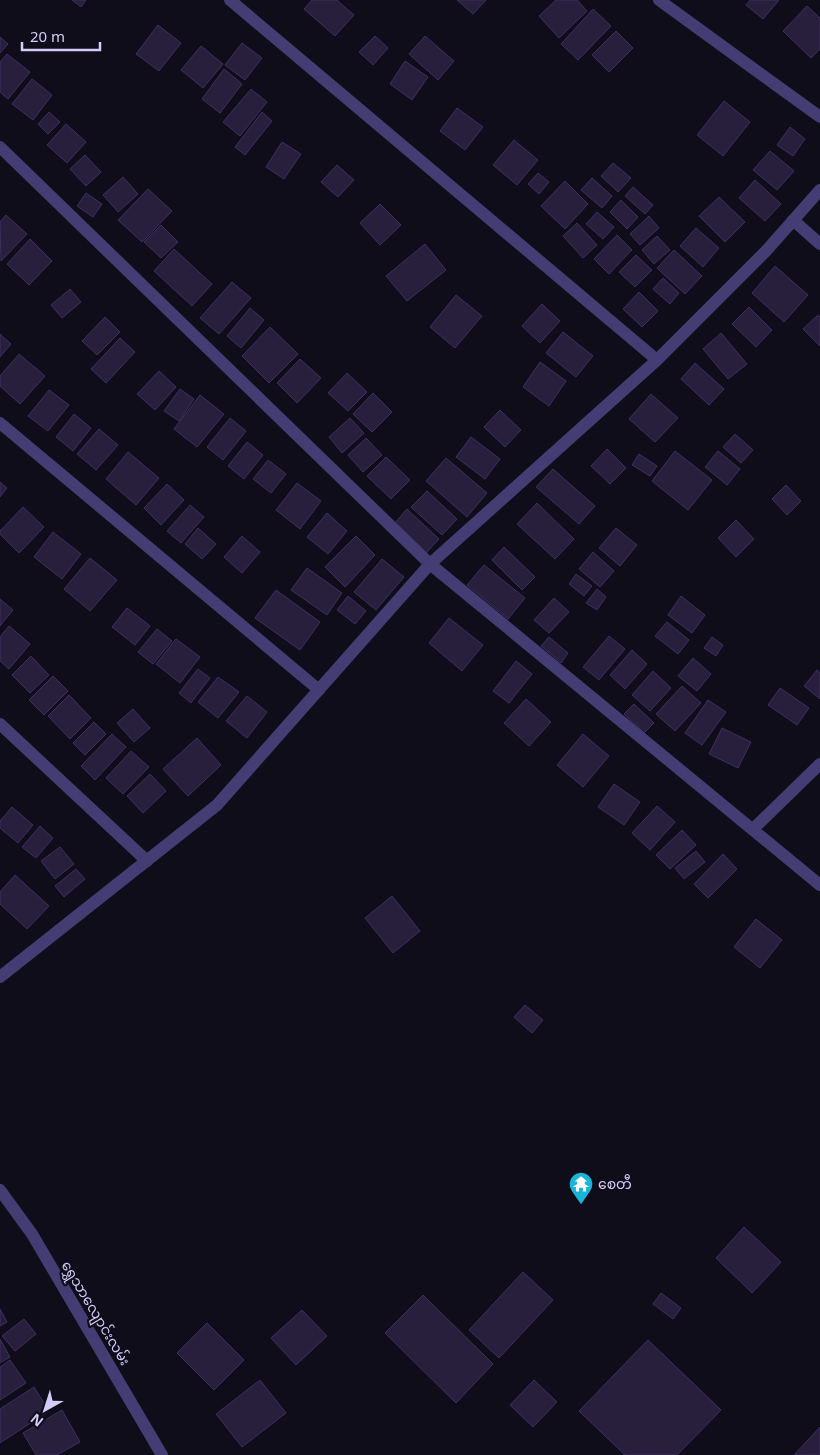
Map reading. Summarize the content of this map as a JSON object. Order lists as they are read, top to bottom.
{
  "streets": {
    "street": ["ရွှေသာလျောင်းလမ်း"]
  },
  "places": {
    "temple": ["စေတီ"]
  },
  "scale_bar": "20 m",
  "north": "bottom left"
}
